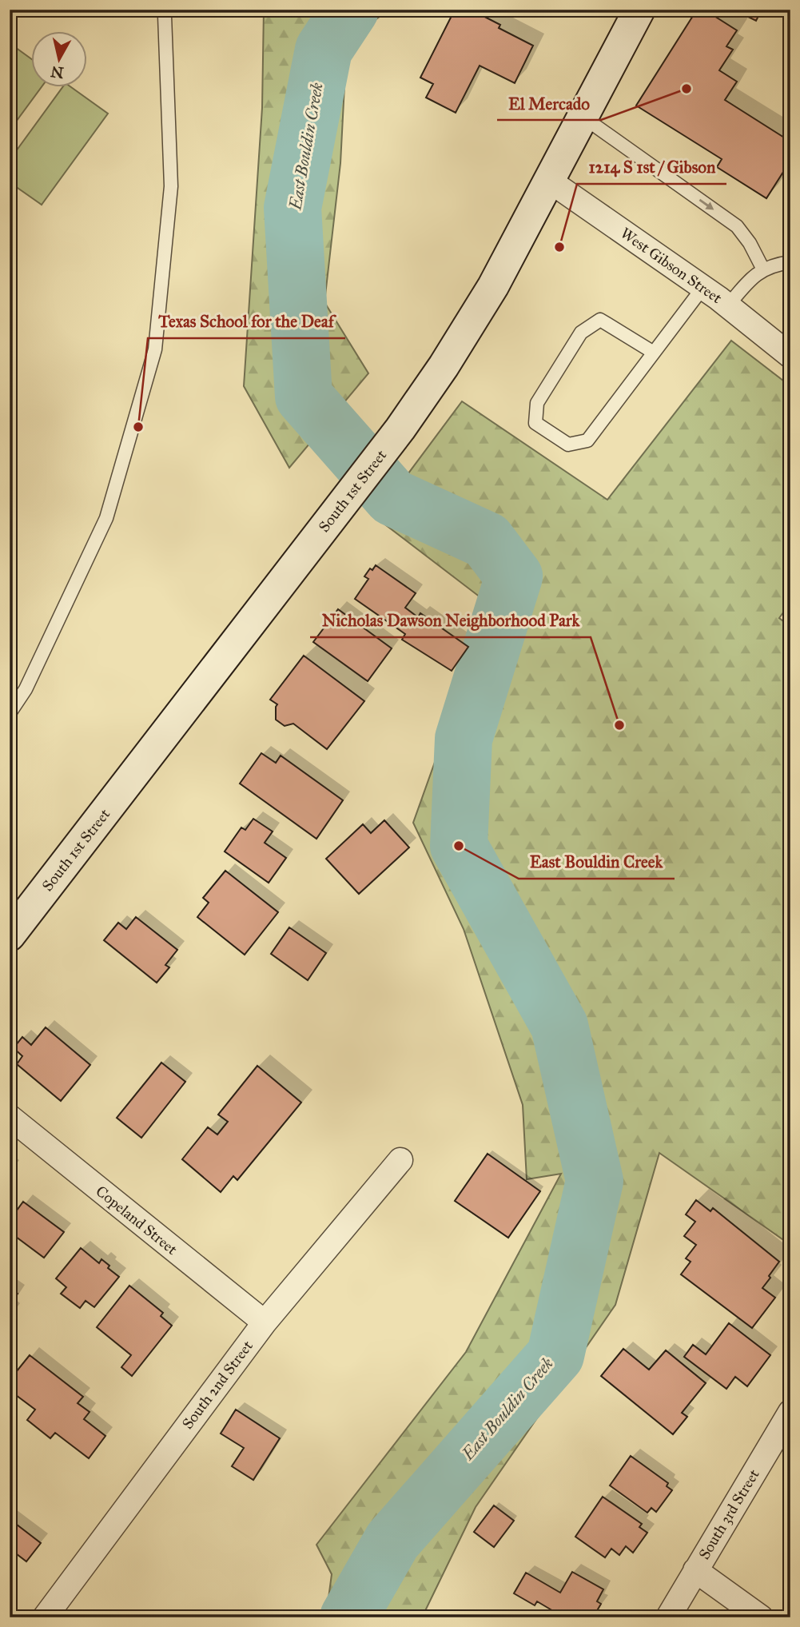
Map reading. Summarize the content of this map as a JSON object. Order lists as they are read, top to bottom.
{
  "streets": {
    "main road": ["South 1st Street"],
    "street": [
      "West Gibson Street",
      "Copeland Street",
      "South 2nd Street",
      "South 3rd Street"
    ]
  },
  "crossings": [
    ["West Gibson Street", "South 1st Street"],
    ["Copeland Street", "South 2nd Street"]
  ],
  "water": ["East Bouldin Creek"],
  "places": [
    "El Mercado",
    "1214 S 1st / Gibson",
    "Texas School for the Deaf",
    "Nicholas Dawson Neighborhood Park",
    "East Bouldin Creek"
  ],
  "north": "bottom"
}
